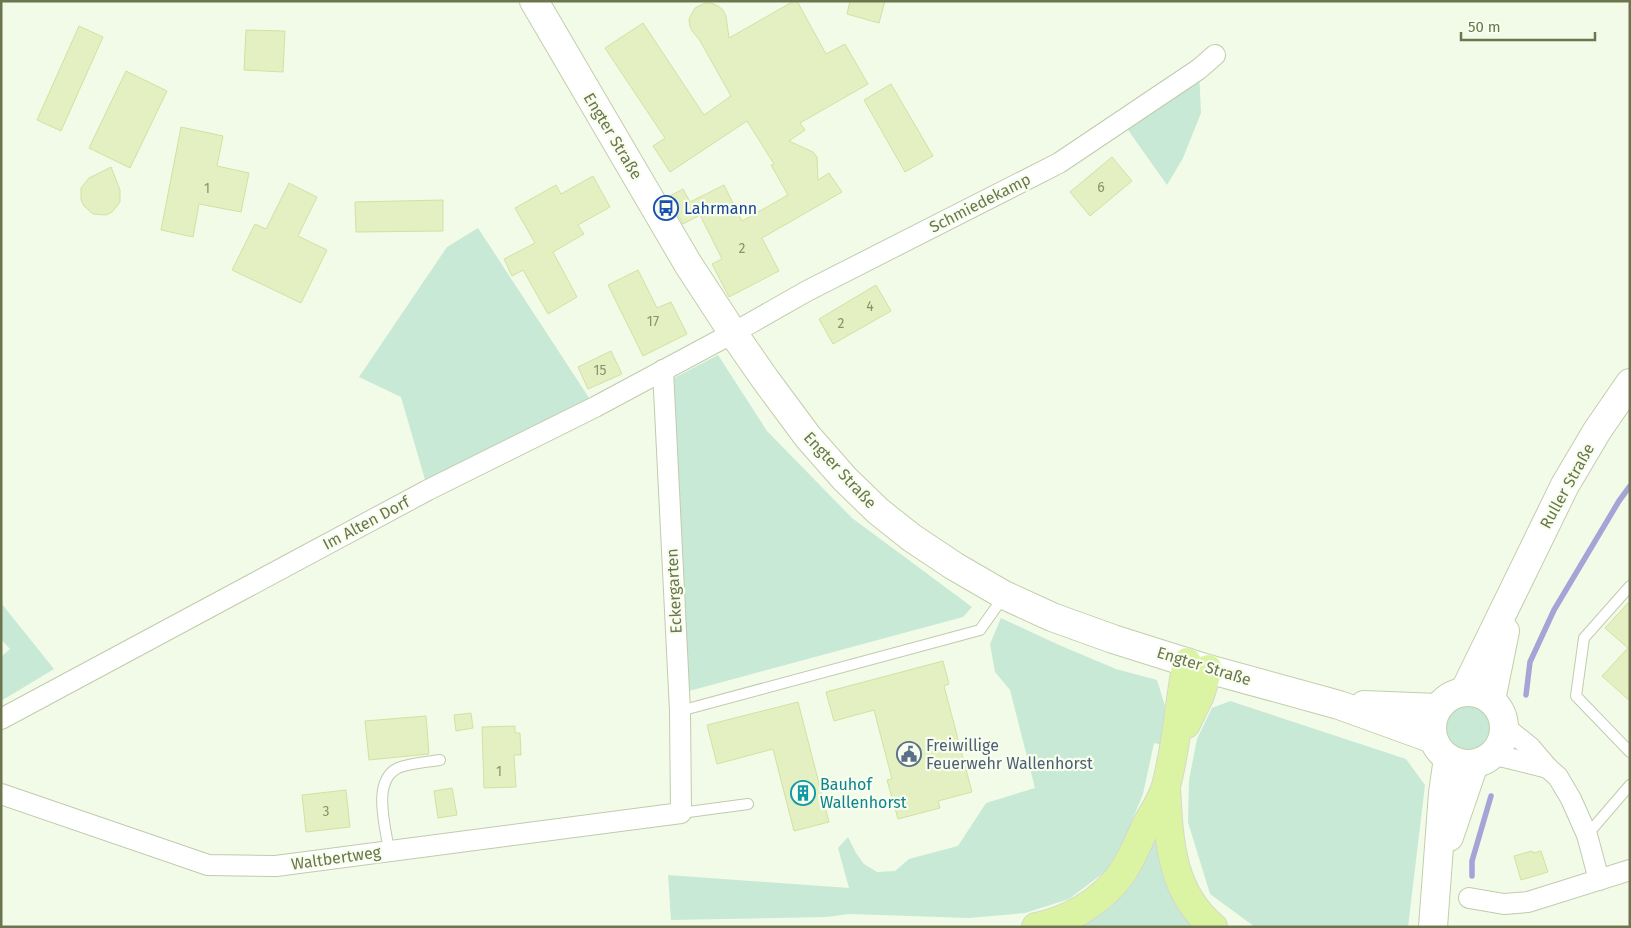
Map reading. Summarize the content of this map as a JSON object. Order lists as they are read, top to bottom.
{
  "streets": {
    "main road": ["Engter Straße", "Ruller Straße"],
    "street": [
      "Schmiedekamp",
      "Im Alten Dorf",
      "Eckergarten",
      "Waltbertweg"
    ]
  },
  "crossings": [
    ["Engter Straße", "Schmiedekamp"],
    ["Engter Straße", "Ruller Straße"],
    ["Engter Straße", "Im Alten Dorf"],
    ["Schmiedekamp", "Im Alten Dorf"],
    ["Im Alten Dorf", "Eckergarten"],
    ["Eckergarten", "Waltbertweg"]
  ],
  "places": {
    "bus stop": ["Lahrmann"],
    "public building": ["Freiwillige Feuerwehr Wallenhorst"],
    "building": ["Bauhof Wallenhorst"]
  },
  "house_numbers": [
    "6",
    "1",
    "2",
    "4",
    "17",
    "2",
    "15",
    "1",
    "3"
  ],
  "scale_bar": "50 m"
}
